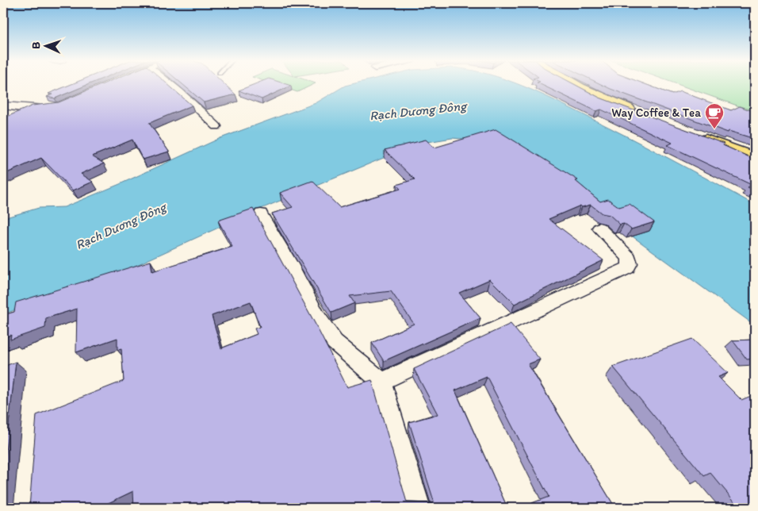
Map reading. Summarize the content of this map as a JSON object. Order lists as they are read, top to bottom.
{
  "water": ["Rạch Dương Đông"],
  "places": {
    "cafe": ["Way Coffee & Tea"]
  },
  "north": "left"
}
